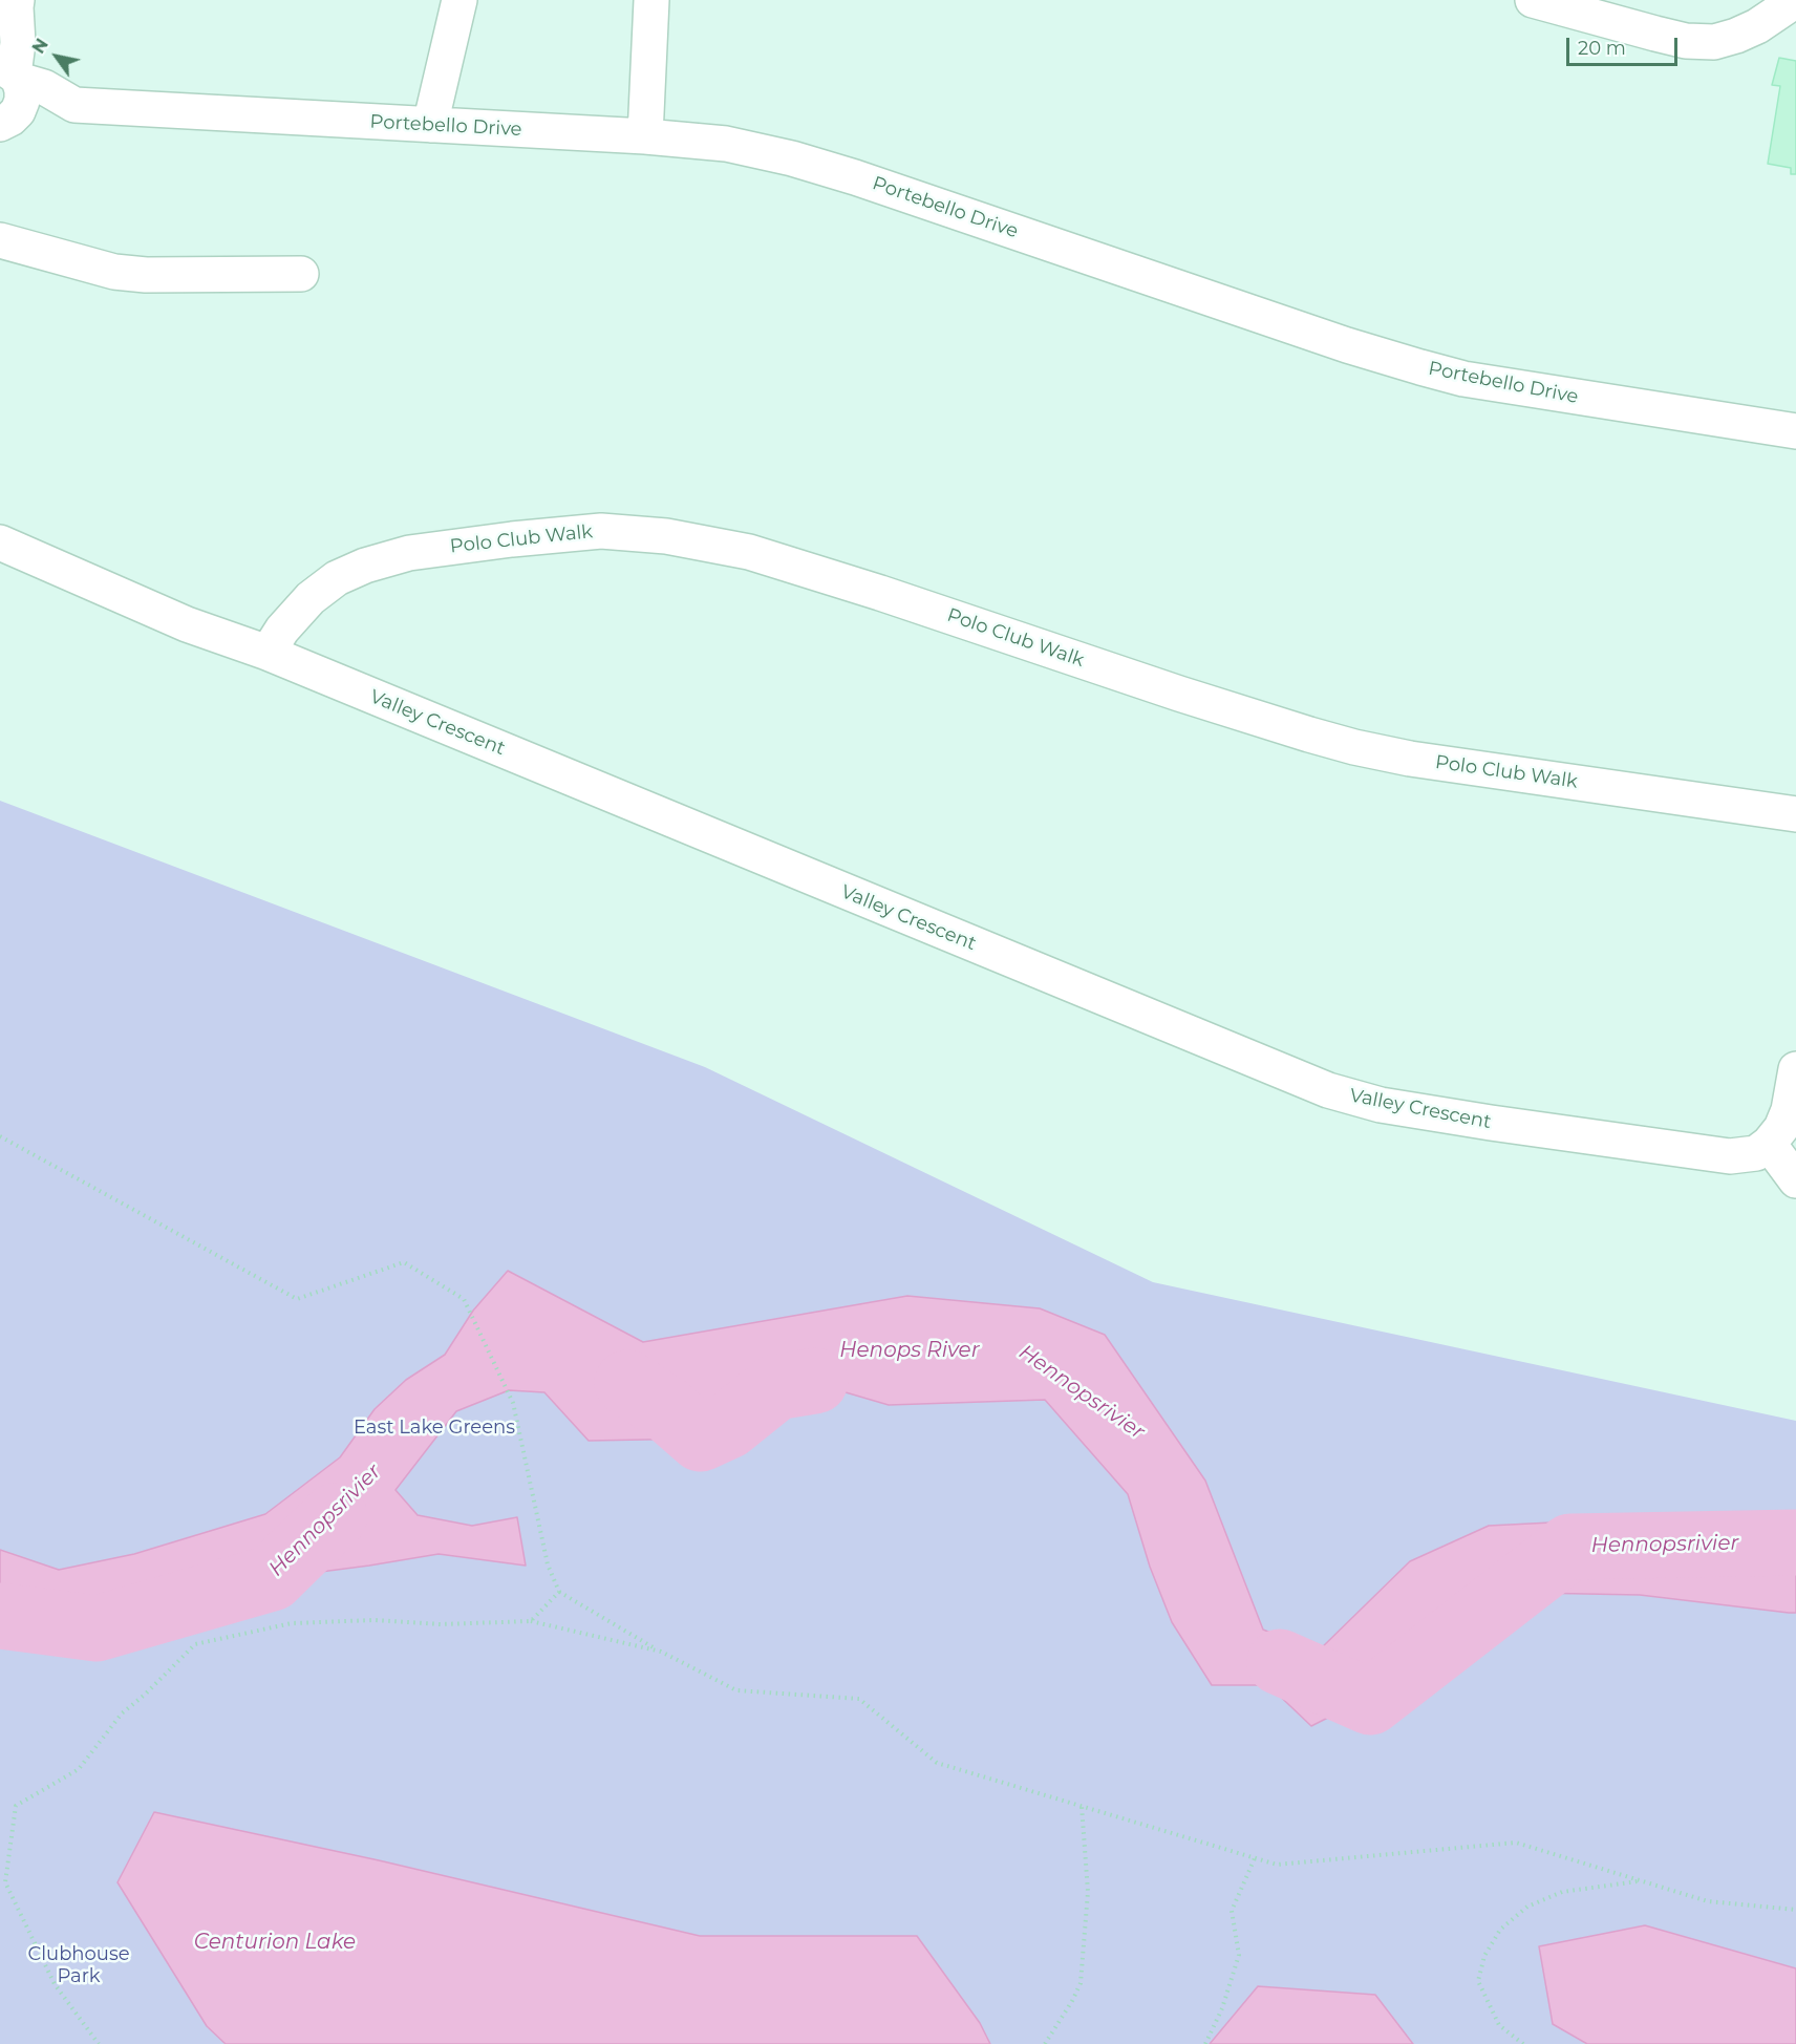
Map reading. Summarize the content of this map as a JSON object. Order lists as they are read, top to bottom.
{
  "streets": {
    "street": ["Portebello Drive", "Polo Club Walk", "Valley Crescent"]
  },
  "crossings": [
    ["Polo Club Walk", "Valley Crescent"]
  ],
  "water": ["Henops River", "Hennopsrivier", "Centurion Lake"],
  "parks": ["East Lake Greens", "Clubhouse Park"],
  "scale_bar": "20 m",
  "north": "top left"
}
